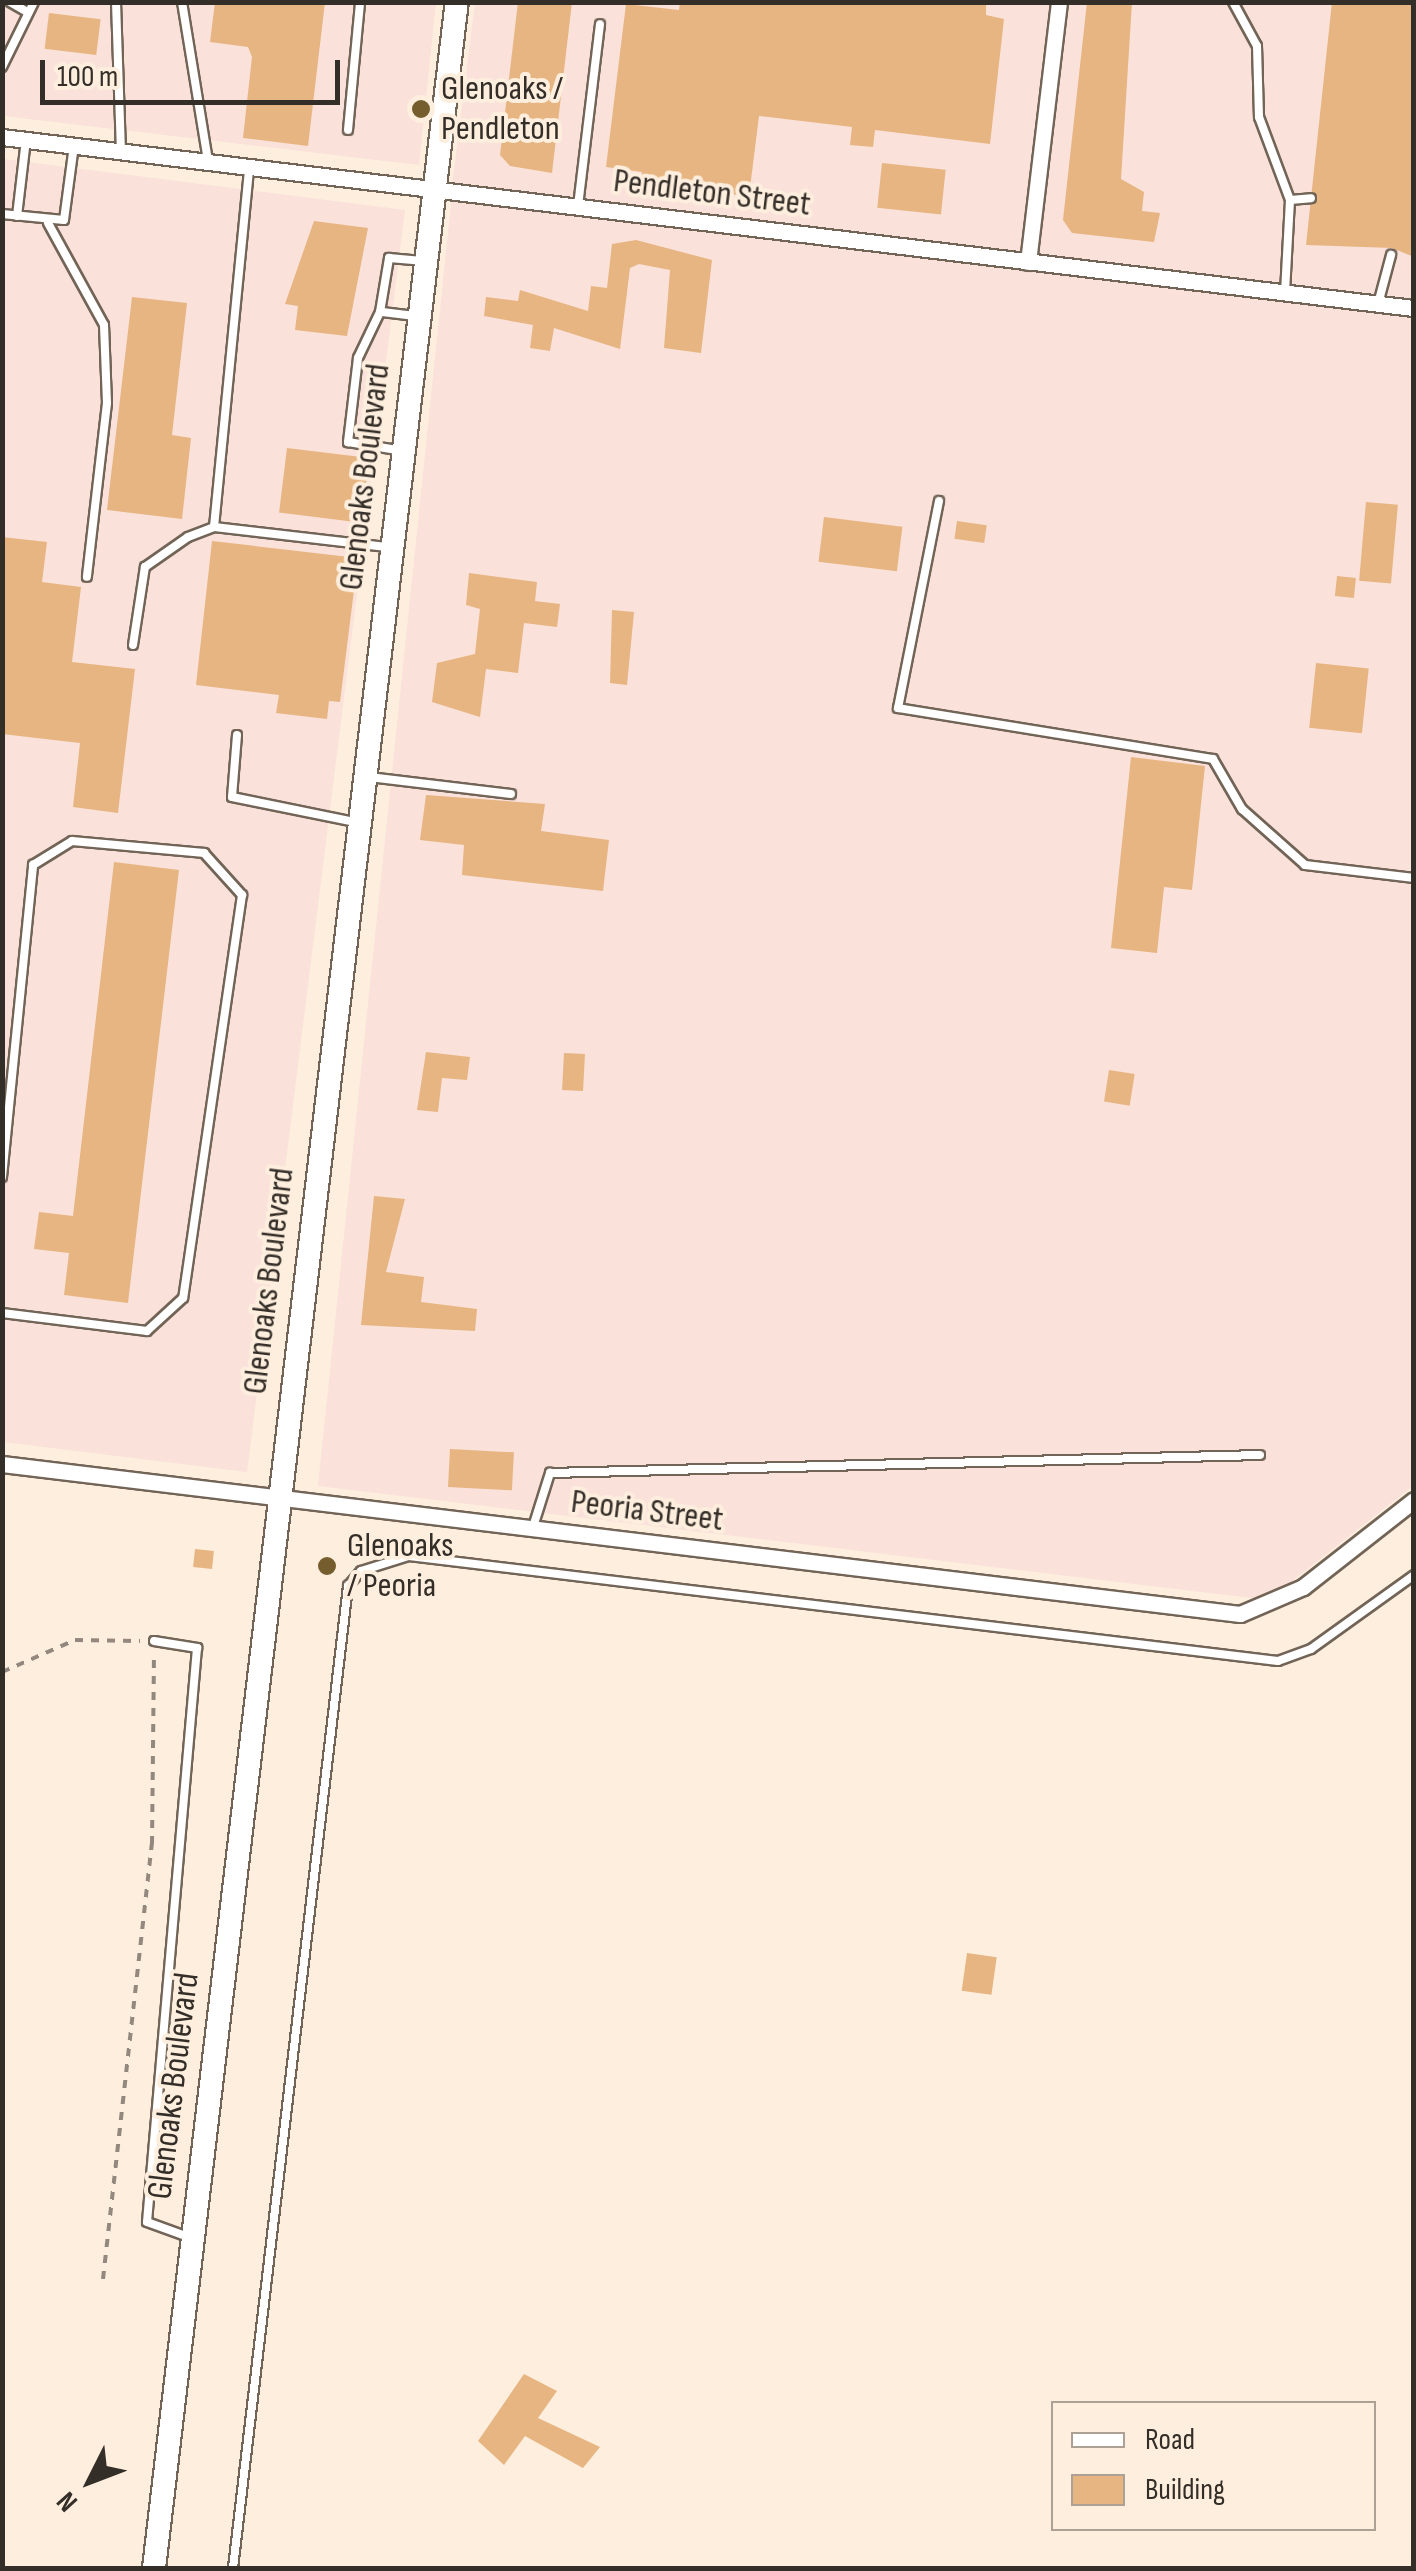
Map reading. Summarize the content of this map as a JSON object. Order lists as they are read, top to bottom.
{
  "streets": {
    "main road": ["Glenoaks Boulevard"],
    "street": ["Pendleton Street", "Peoria Street"]
  },
  "crossings": [
    ["Pendleton Street", "Glenoaks Boulevard"],
    ["Glenoaks Boulevard", "Peoria Street"]
  ],
  "places": ["Glenoaks / Pendleton", "Glenoaks / Peoria"],
  "legend": ["Road", "Building"],
  "scale_bar": "100 m",
  "north": "bottom left"
}
